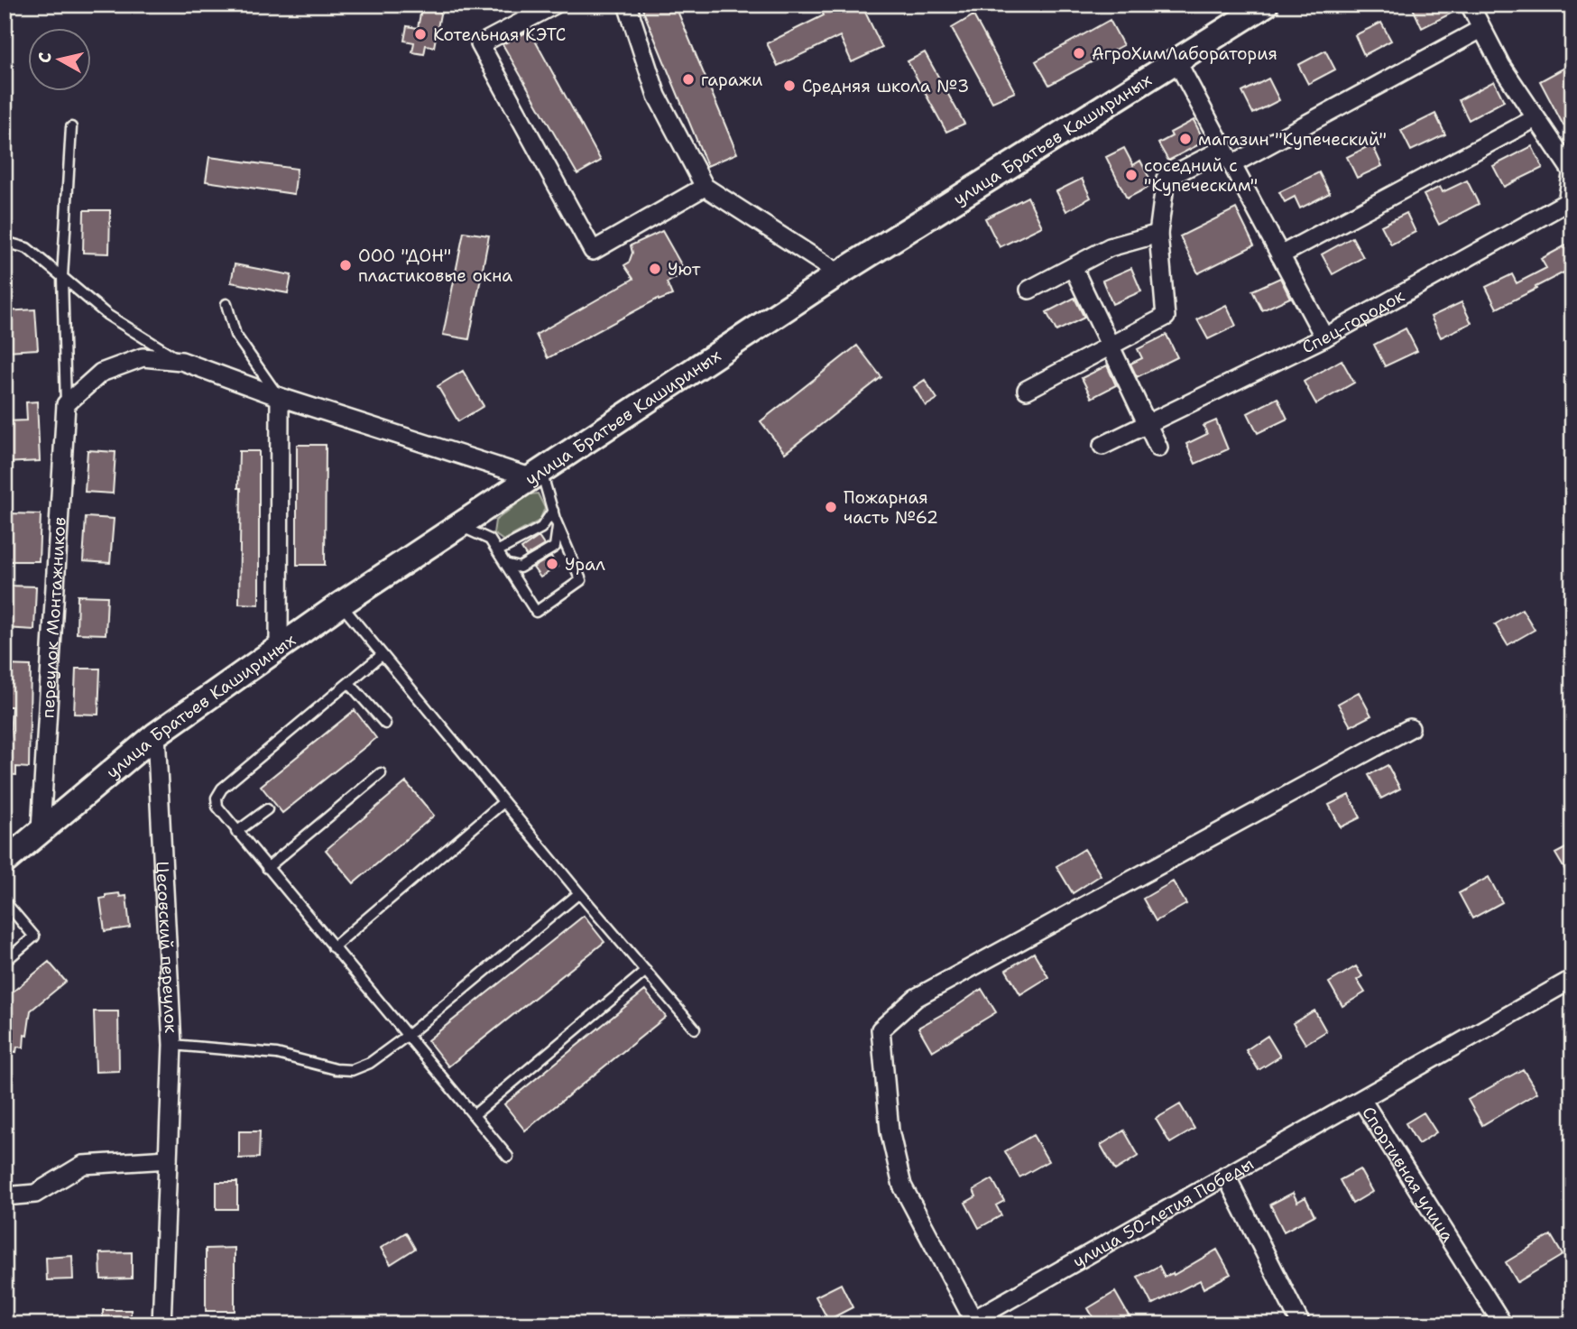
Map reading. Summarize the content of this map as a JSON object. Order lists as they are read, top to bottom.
{
  "streets": {
    "main road": ["улица Братьев Кашириных"],
    "street": [
      "Спец-городок",
      "переулок Монтажников",
      "Цесовский переулок",
      "Спортивная улица",
      "улица 50-летия Победы"
    ]
  },
  "crossings": [
    ["улица Братьев Кашириных", "переулок Монтажников"],
    ["улица Братьев Кашириных", "Цесовский переулок"],
    ["Спортивная улица", "улица 50-летия Победы"]
  ],
  "places": [
    "Котельная КЭТС",
    "АгроХимЛаборатория",
    "гаражи",
    "Средняя школа №3",
    "магазин \"Купеческий\"",
    "соседний с \"Купеческим\"",
    "ООО \"ДОН\" пластиковые окна",
    "Уют",
    "Пожарная часть №62",
    "Урал"
  ],
  "north": "left"
}
